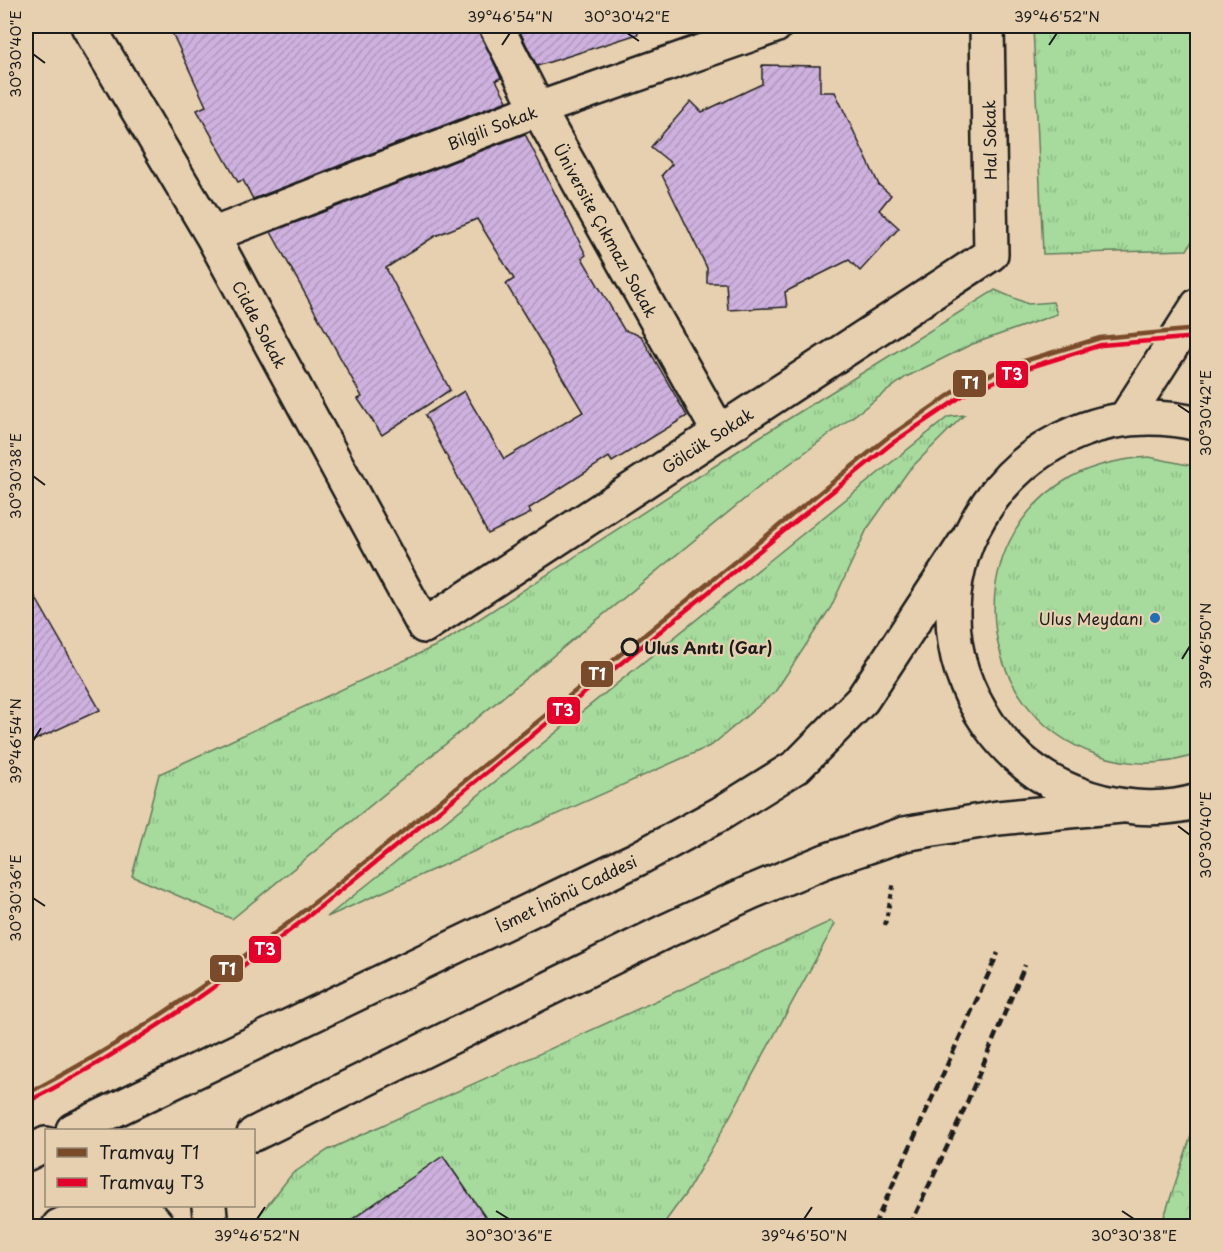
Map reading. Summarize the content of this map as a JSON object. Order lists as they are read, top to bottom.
{
  "streets": {
    "main road": [
      "Bilgili Sokak",
      "Hal Sokak",
      "Üniversite Çıkmazı Sokak",
      "Cidde Sokak",
      "Gölcük Sokak",
      "İsmet İnönü Caddesi"
    ]
  },
  "crossings": [
    ["Bilgili Sokak", "Üniversite Çıkmazı Sokak"],
    ["Bilgili Sokak", "Cidde Sokak"],
    ["Hal Sokak", "Gölcük Sokak"],
    ["Üniversite Çıkmazı Sokak", "Gölcük Sokak"],
    ["Cidde Sokak", "Gölcük Sokak"]
  ],
  "places": ["Ulus Meydanı", "Ulus Anıtı (Gar)"],
  "lines": ["tram line T1", "tram line T3"],
  "legend": ["Tramvay T1", "Tramvay T3"],
  "coordinates": [
    "39°46'54\"N",
    "30°30'42\"E",
    "39°46'52\"N",
    "30°30'40\"E",
    "30°30'38\"E",
    "39°46'50\"N",
    "30°30'36\"E"
  ]
}
